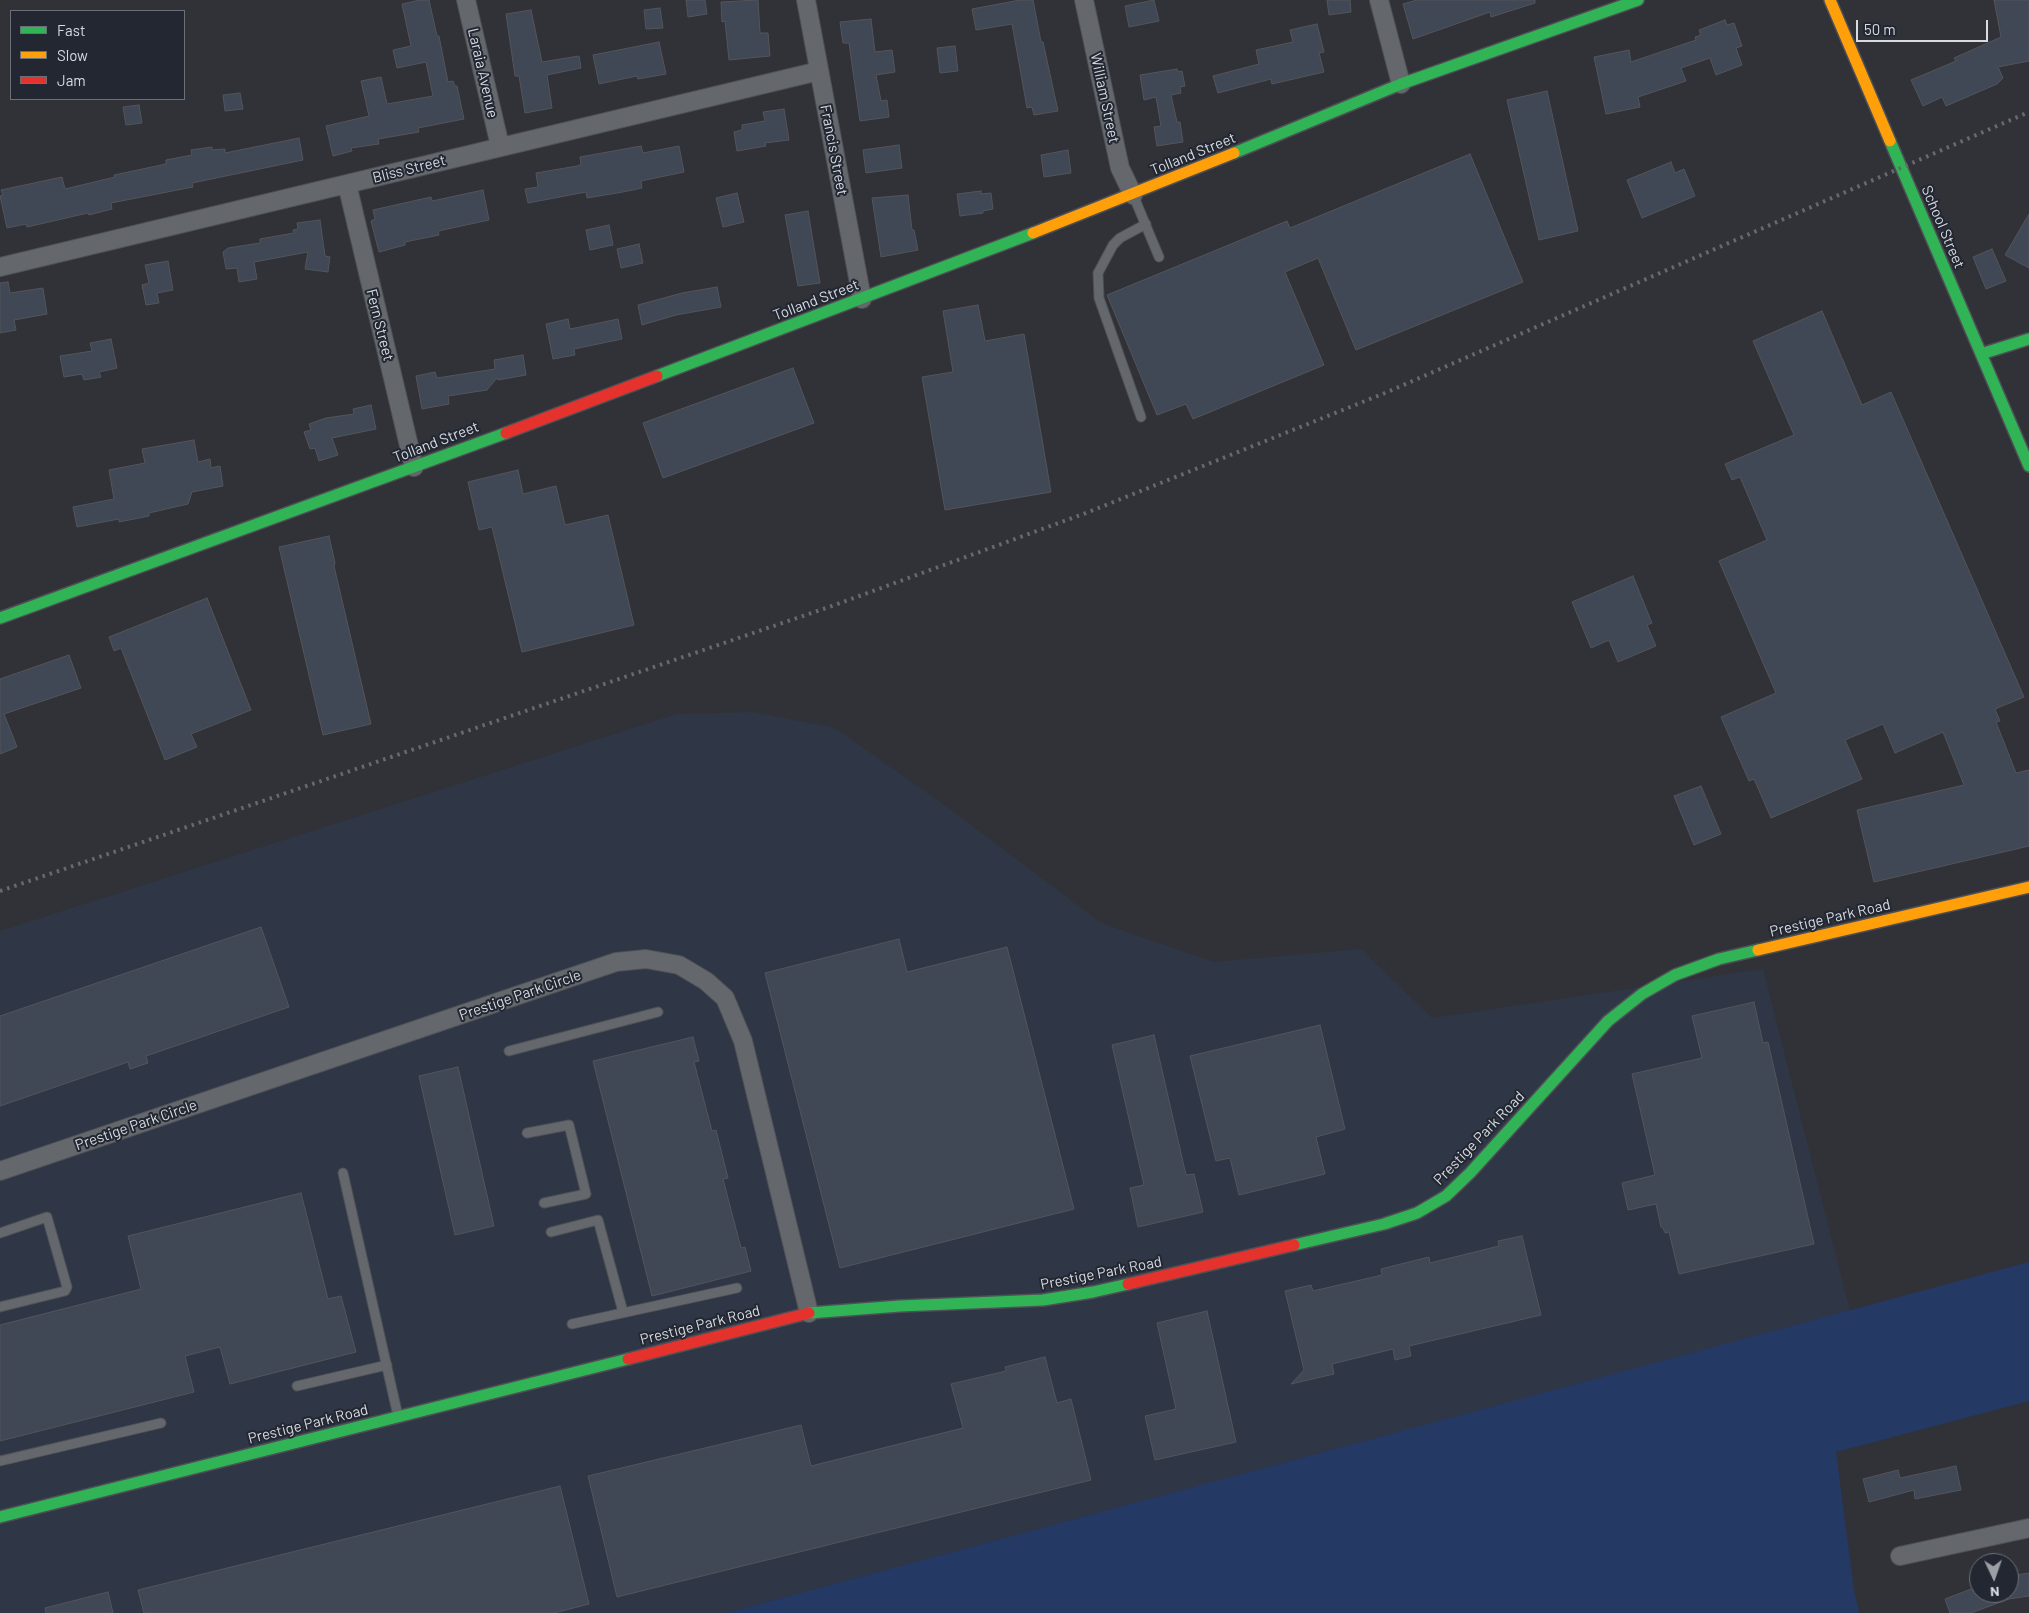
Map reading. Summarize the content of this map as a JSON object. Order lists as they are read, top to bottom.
{
  "streets": {
    "main road": ["Tolland Street", "School Street", "Prestige Park Road"],
    "street": [
      "Laraia Avenue",
      "William Street",
      "Francis Street",
      "Bliss Street",
      "Fern Street",
      "Prestige Park Circle"
    ]
  },
  "crossings": [
    ["Laraia Avenue", "Bliss Street"],
    ["William Street", "Tolland Street"],
    ["Francis Street", "Tolland Street"],
    ["Francis Street", "Bliss Street"],
    ["Tolland Street", "Fern Street"],
    ["Bliss Street", "Fern Street"],
    ["Prestige Park Road", "Prestige Park Circle"]
  ],
  "legend": ["Fast", "Slow", "Jam"],
  "scale_bar": "50 m",
  "north": "bottom"
}
